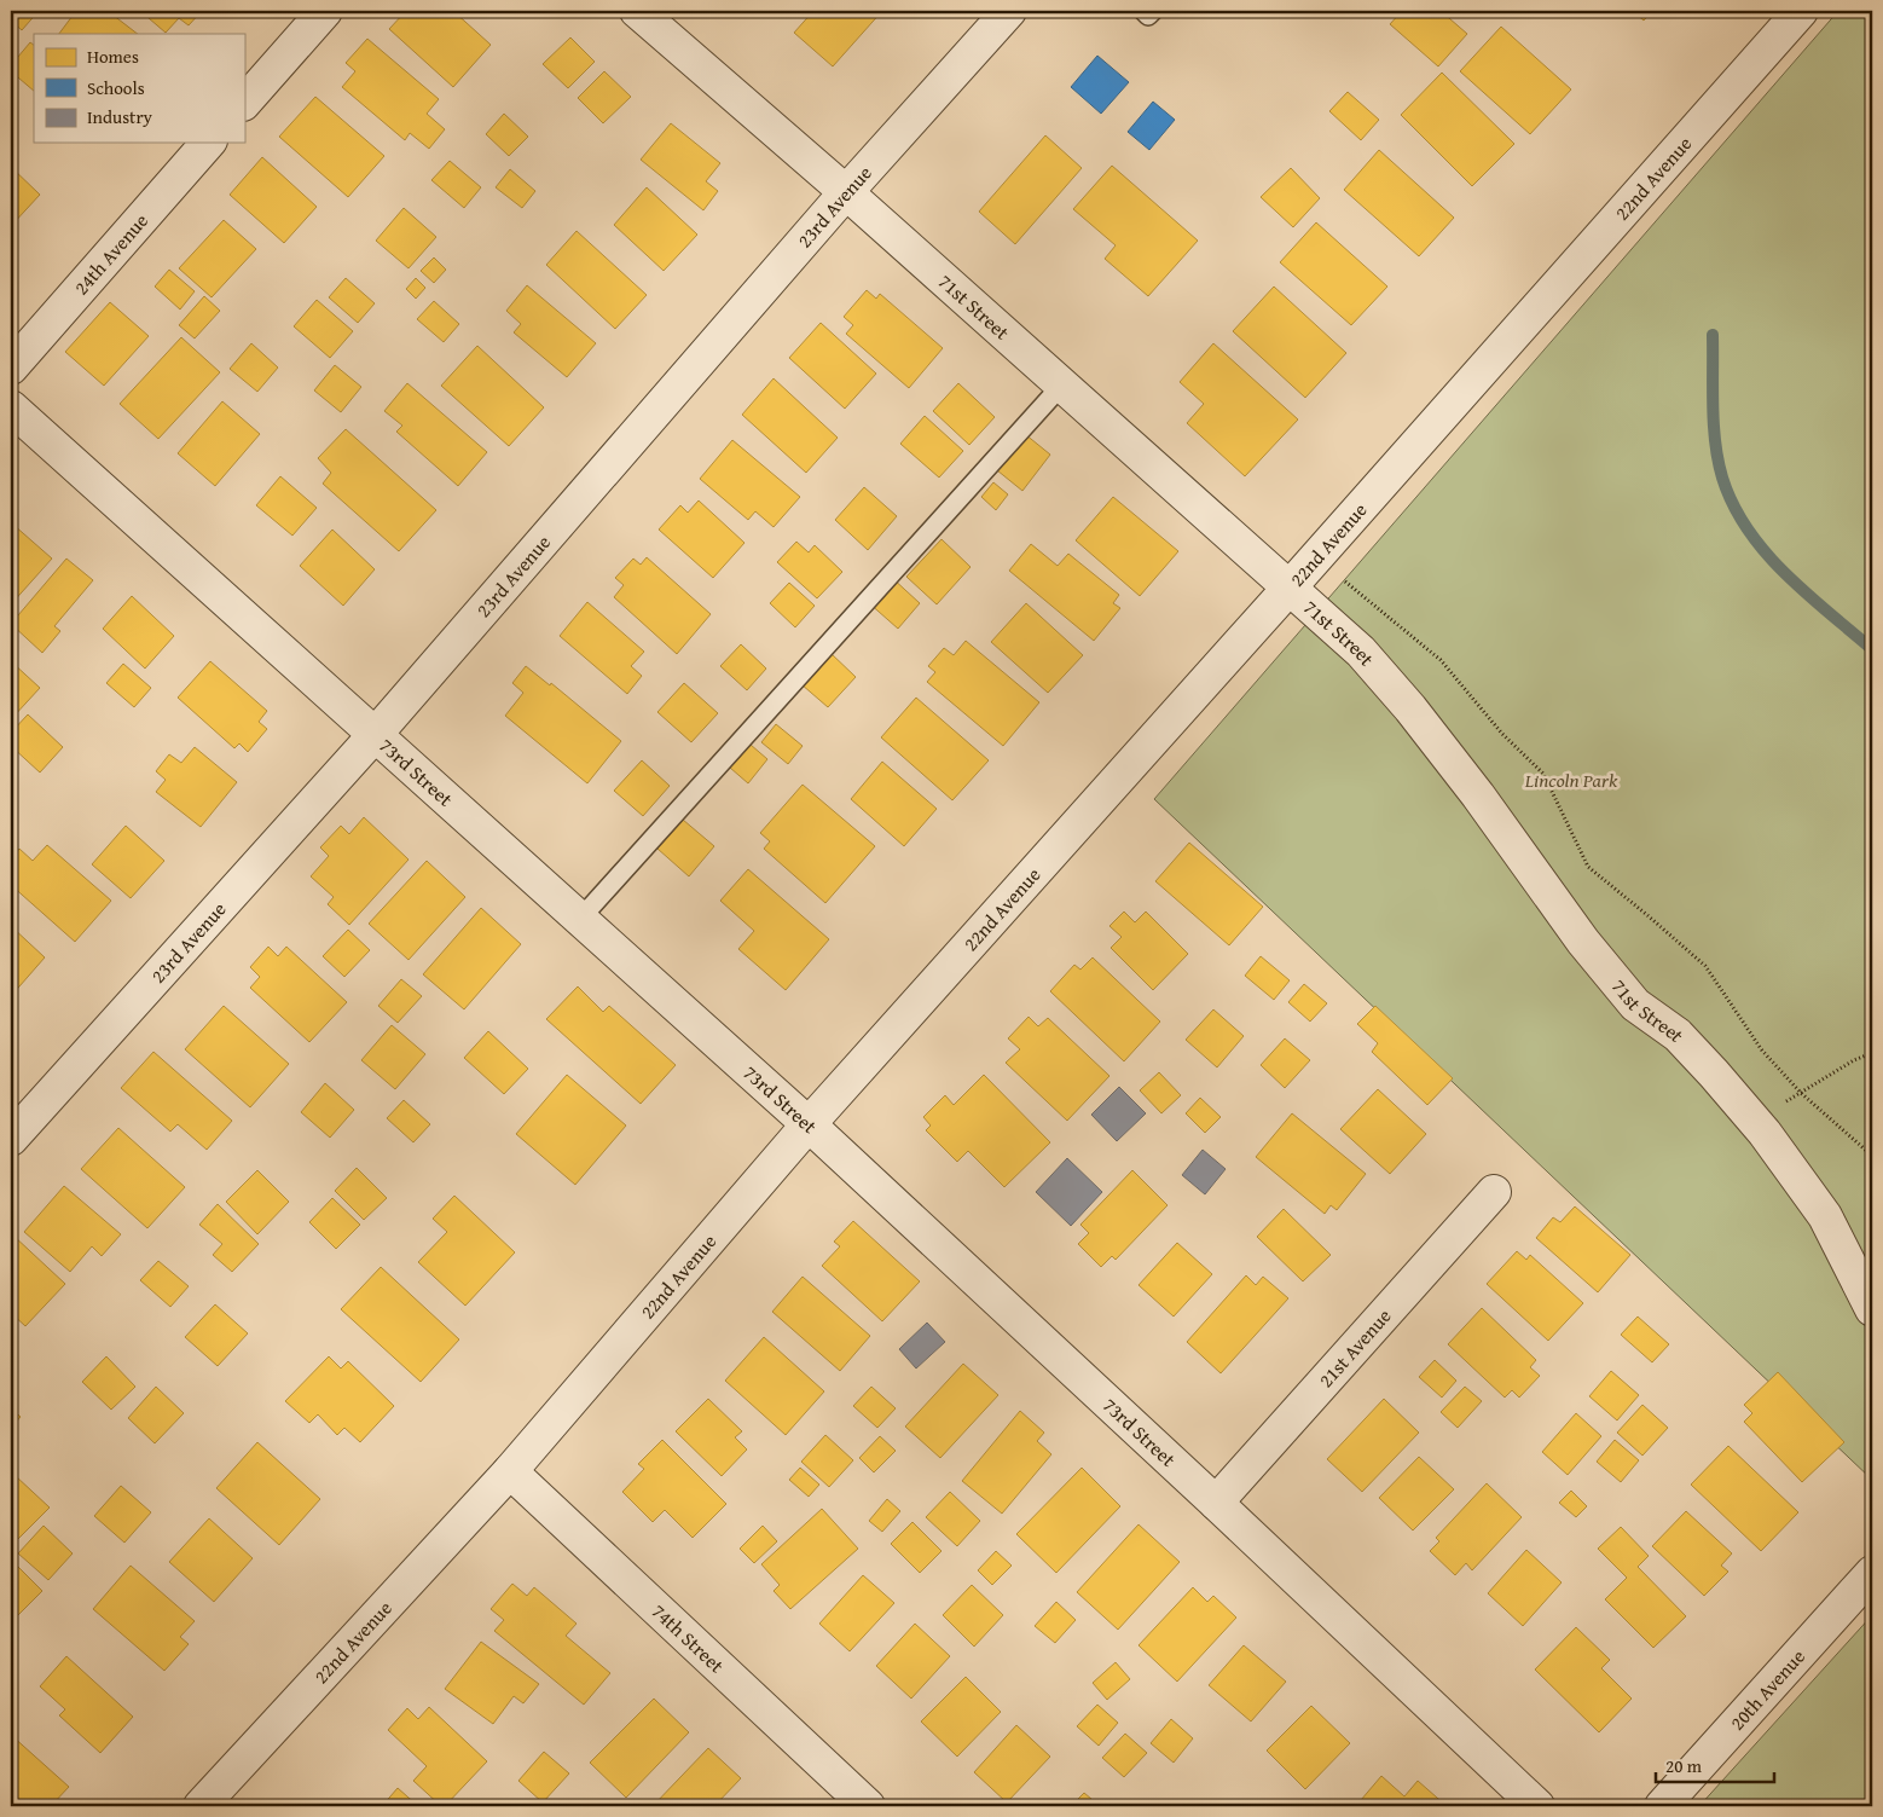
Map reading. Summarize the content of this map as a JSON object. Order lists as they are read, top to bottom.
{
  "streets": {
    "street": [
      "22nd Avenue",
      "23rd Avenue",
      "24th Avenue",
      "71st Street",
      "73rd Street",
      "21st Avenue",
      "74th Street",
      "20th Avenue"
    ]
  },
  "crossings": [
    ["22nd Avenue", "71st Street"],
    ["22nd Avenue", "73rd Street"],
    ["22nd Avenue", "74th Street"],
    ["23rd Avenue", "71st Street"],
    ["23rd Avenue", "73rd Street"],
    ["73rd Street", "21st Avenue"]
  ],
  "parks": ["Lincoln Park"],
  "legend": ["Homes", "Schools", "Industry"],
  "scale_bar": "20 m"
}
